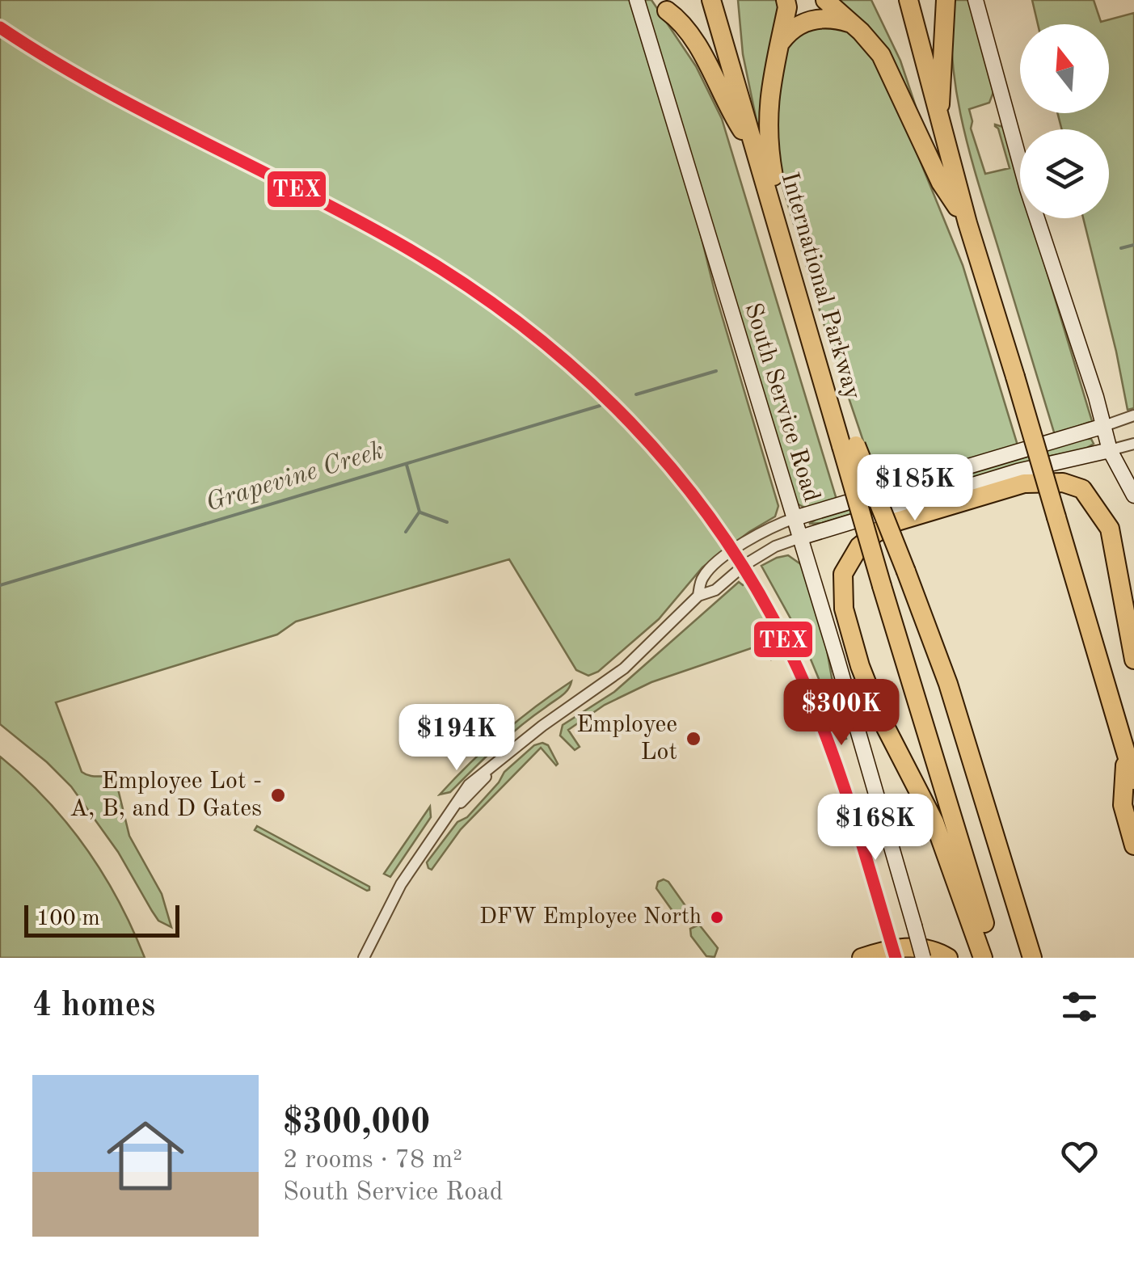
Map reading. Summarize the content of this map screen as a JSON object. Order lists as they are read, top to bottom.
{
  "streets": {
    "highway": ["International Parkway"],
    "main road": ["South Service Road"]
  },
  "water": ["Grapevine Creek"],
  "places": ["Employee Lot", "Employee Lot - A, B, and D Gates", "DFW Employee North"],
  "lines": ["transit line TEX"],
  "scale_bar": "100 m",
  "north": "top",
  "page": {
    "price": [
      "$185K",
      "$300K",
      "$194K",
      "$168K"
    ],
    "scale": "100 m",
    "heading": "4 homes",
    "list": [
      {
        "name": "$300,000",
        "note": "2 rooms · 78 m² · South Service Road"
      }
    ]
  }
}
